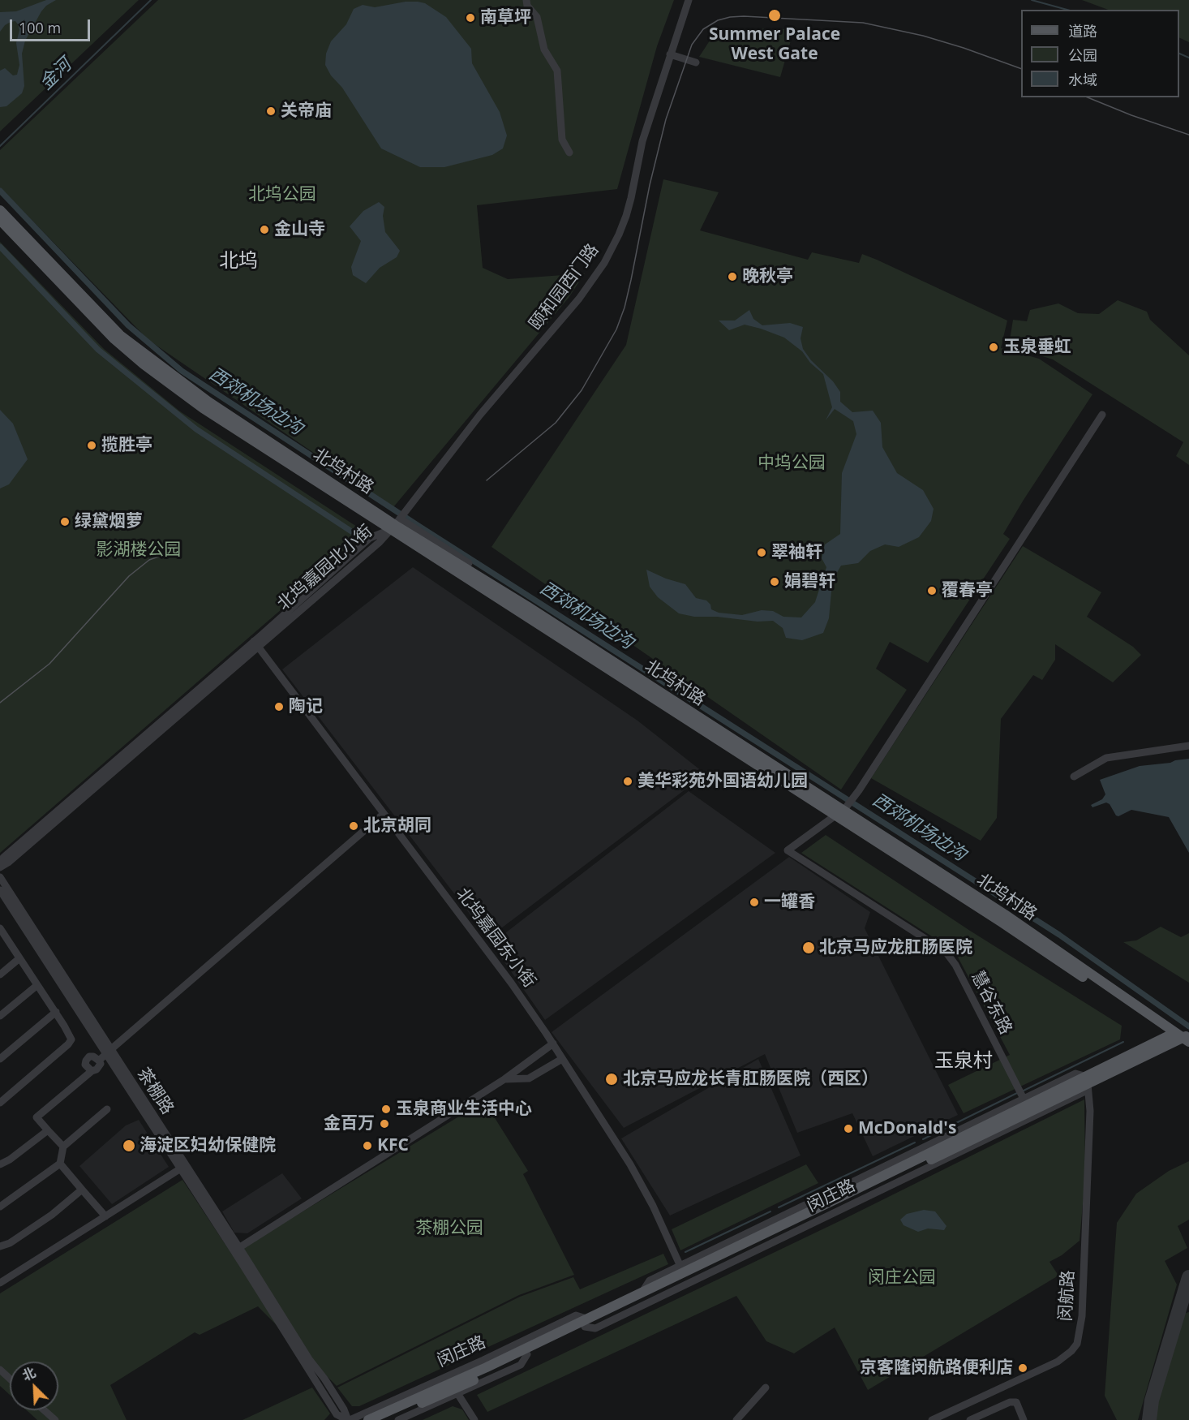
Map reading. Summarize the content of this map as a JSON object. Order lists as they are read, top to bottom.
{
  "streets": {
    "main road": ["北坞村路", "闵庄路"],
    "street": [
      "颐和园西门路",
      "北坞嘉园北小街",
      "北坞嘉园东小街",
      "慧谷东路",
      "茶棚路",
      "闵航路"
    ]
  },
  "crossings": [
    ["颐和园西门路", "北坞村路"],
    ["颐和园西门路", "北坞嘉园北小街"],
    ["北坞村路", "北坞嘉园北小街"],
    ["北坞村路", "慧谷东路"],
    ["北坞村路", "闵庄路"],
    ["北坞嘉园北小街", "北坞嘉园东小街"],
    ["北坞嘉园东小街", "闵庄路"],
    ["慧谷东路", "闵庄路"],
    ["茶棚路", "闵庄路"],
    ["闵庄路", "闵航路"]
  ],
  "districts": ["北坞", "玉泉村"],
  "water": ["金河", "西郊机场边沟"],
  "parks": [
    "北坞公园",
    "中坞公园",
    "影湖楼公园",
    "茶棚公园",
    "闵庄公园"
  ],
  "places": [
    "Summer Palace West Gate",
    "南草坪",
    "关帝庙",
    "金山寺",
    "晚秋亭",
    "玉泉垂虹",
    "揽胜亭",
    "绿黛烟萝",
    "翠袖轩",
    "娟碧轩",
    "覆春亭",
    "陶记",
    "美华彩苑外国语幼儿园",
    "北京胡同",
    "一罐香",
    "北京马应龙肛肠医院",
    "北京马应龙长青肛肠医院（西区）",
    "玉泉商业生活中心",
    "金百万",
    "McDonald's",
    "海淀区妇幼保健院",
    "KFC",
    "京客隆闵航路便利店"
  ],
  "legend": ["道路", "公园", "水域"],
  "scale_bar": "100 m",
  "north": "top left"
}
